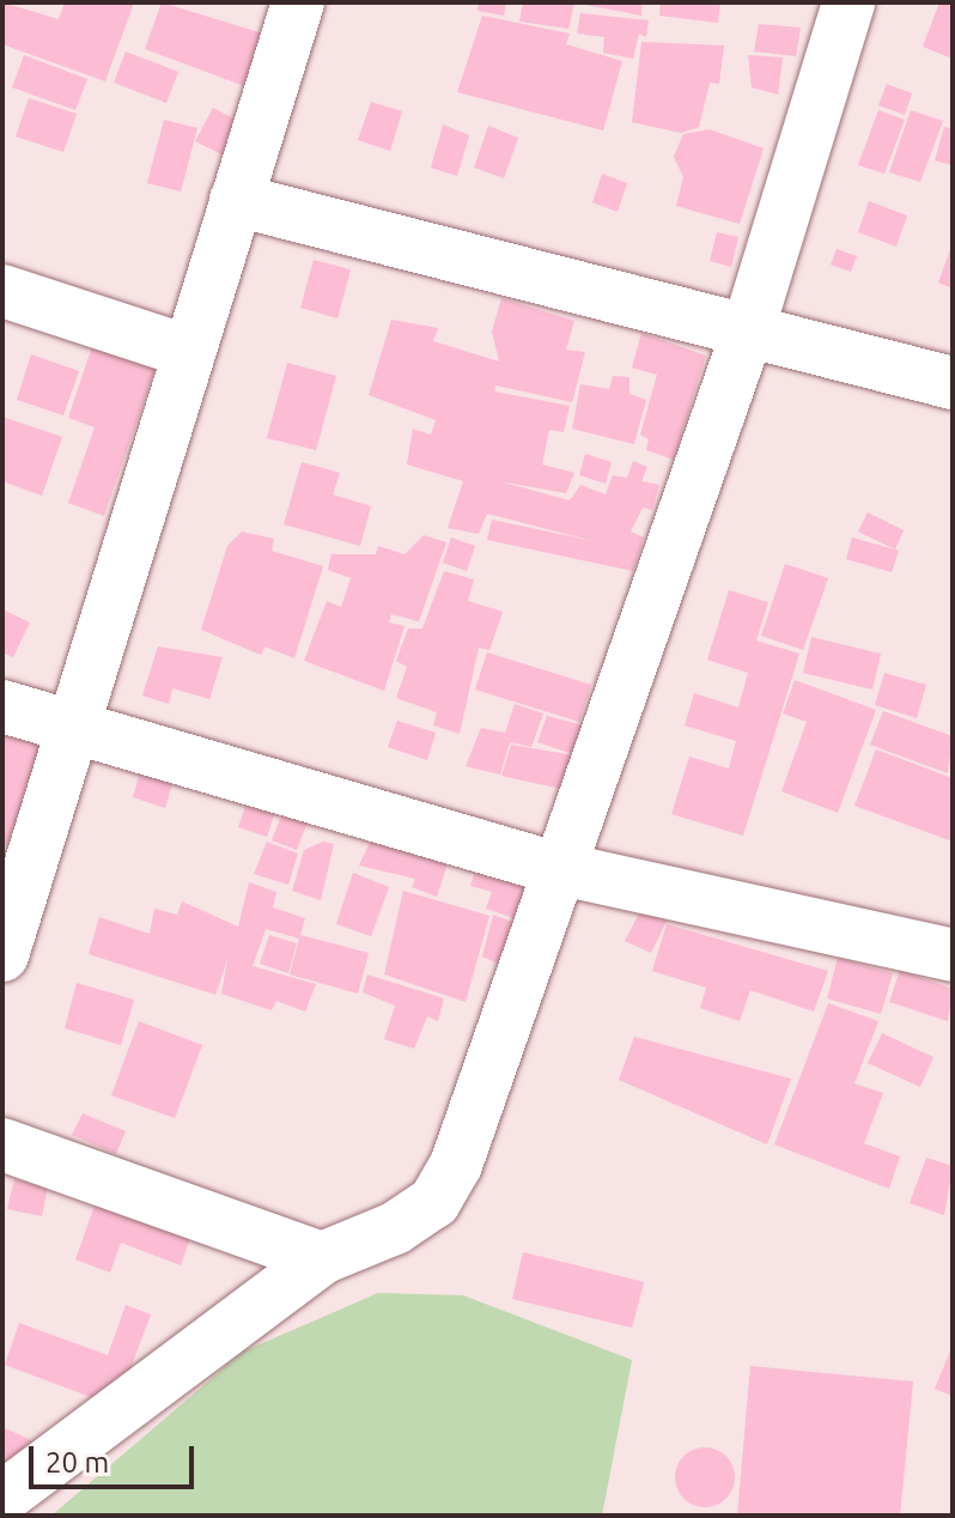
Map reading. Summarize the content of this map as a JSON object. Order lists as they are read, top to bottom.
{
  "scale_bar": "20 m"
}
